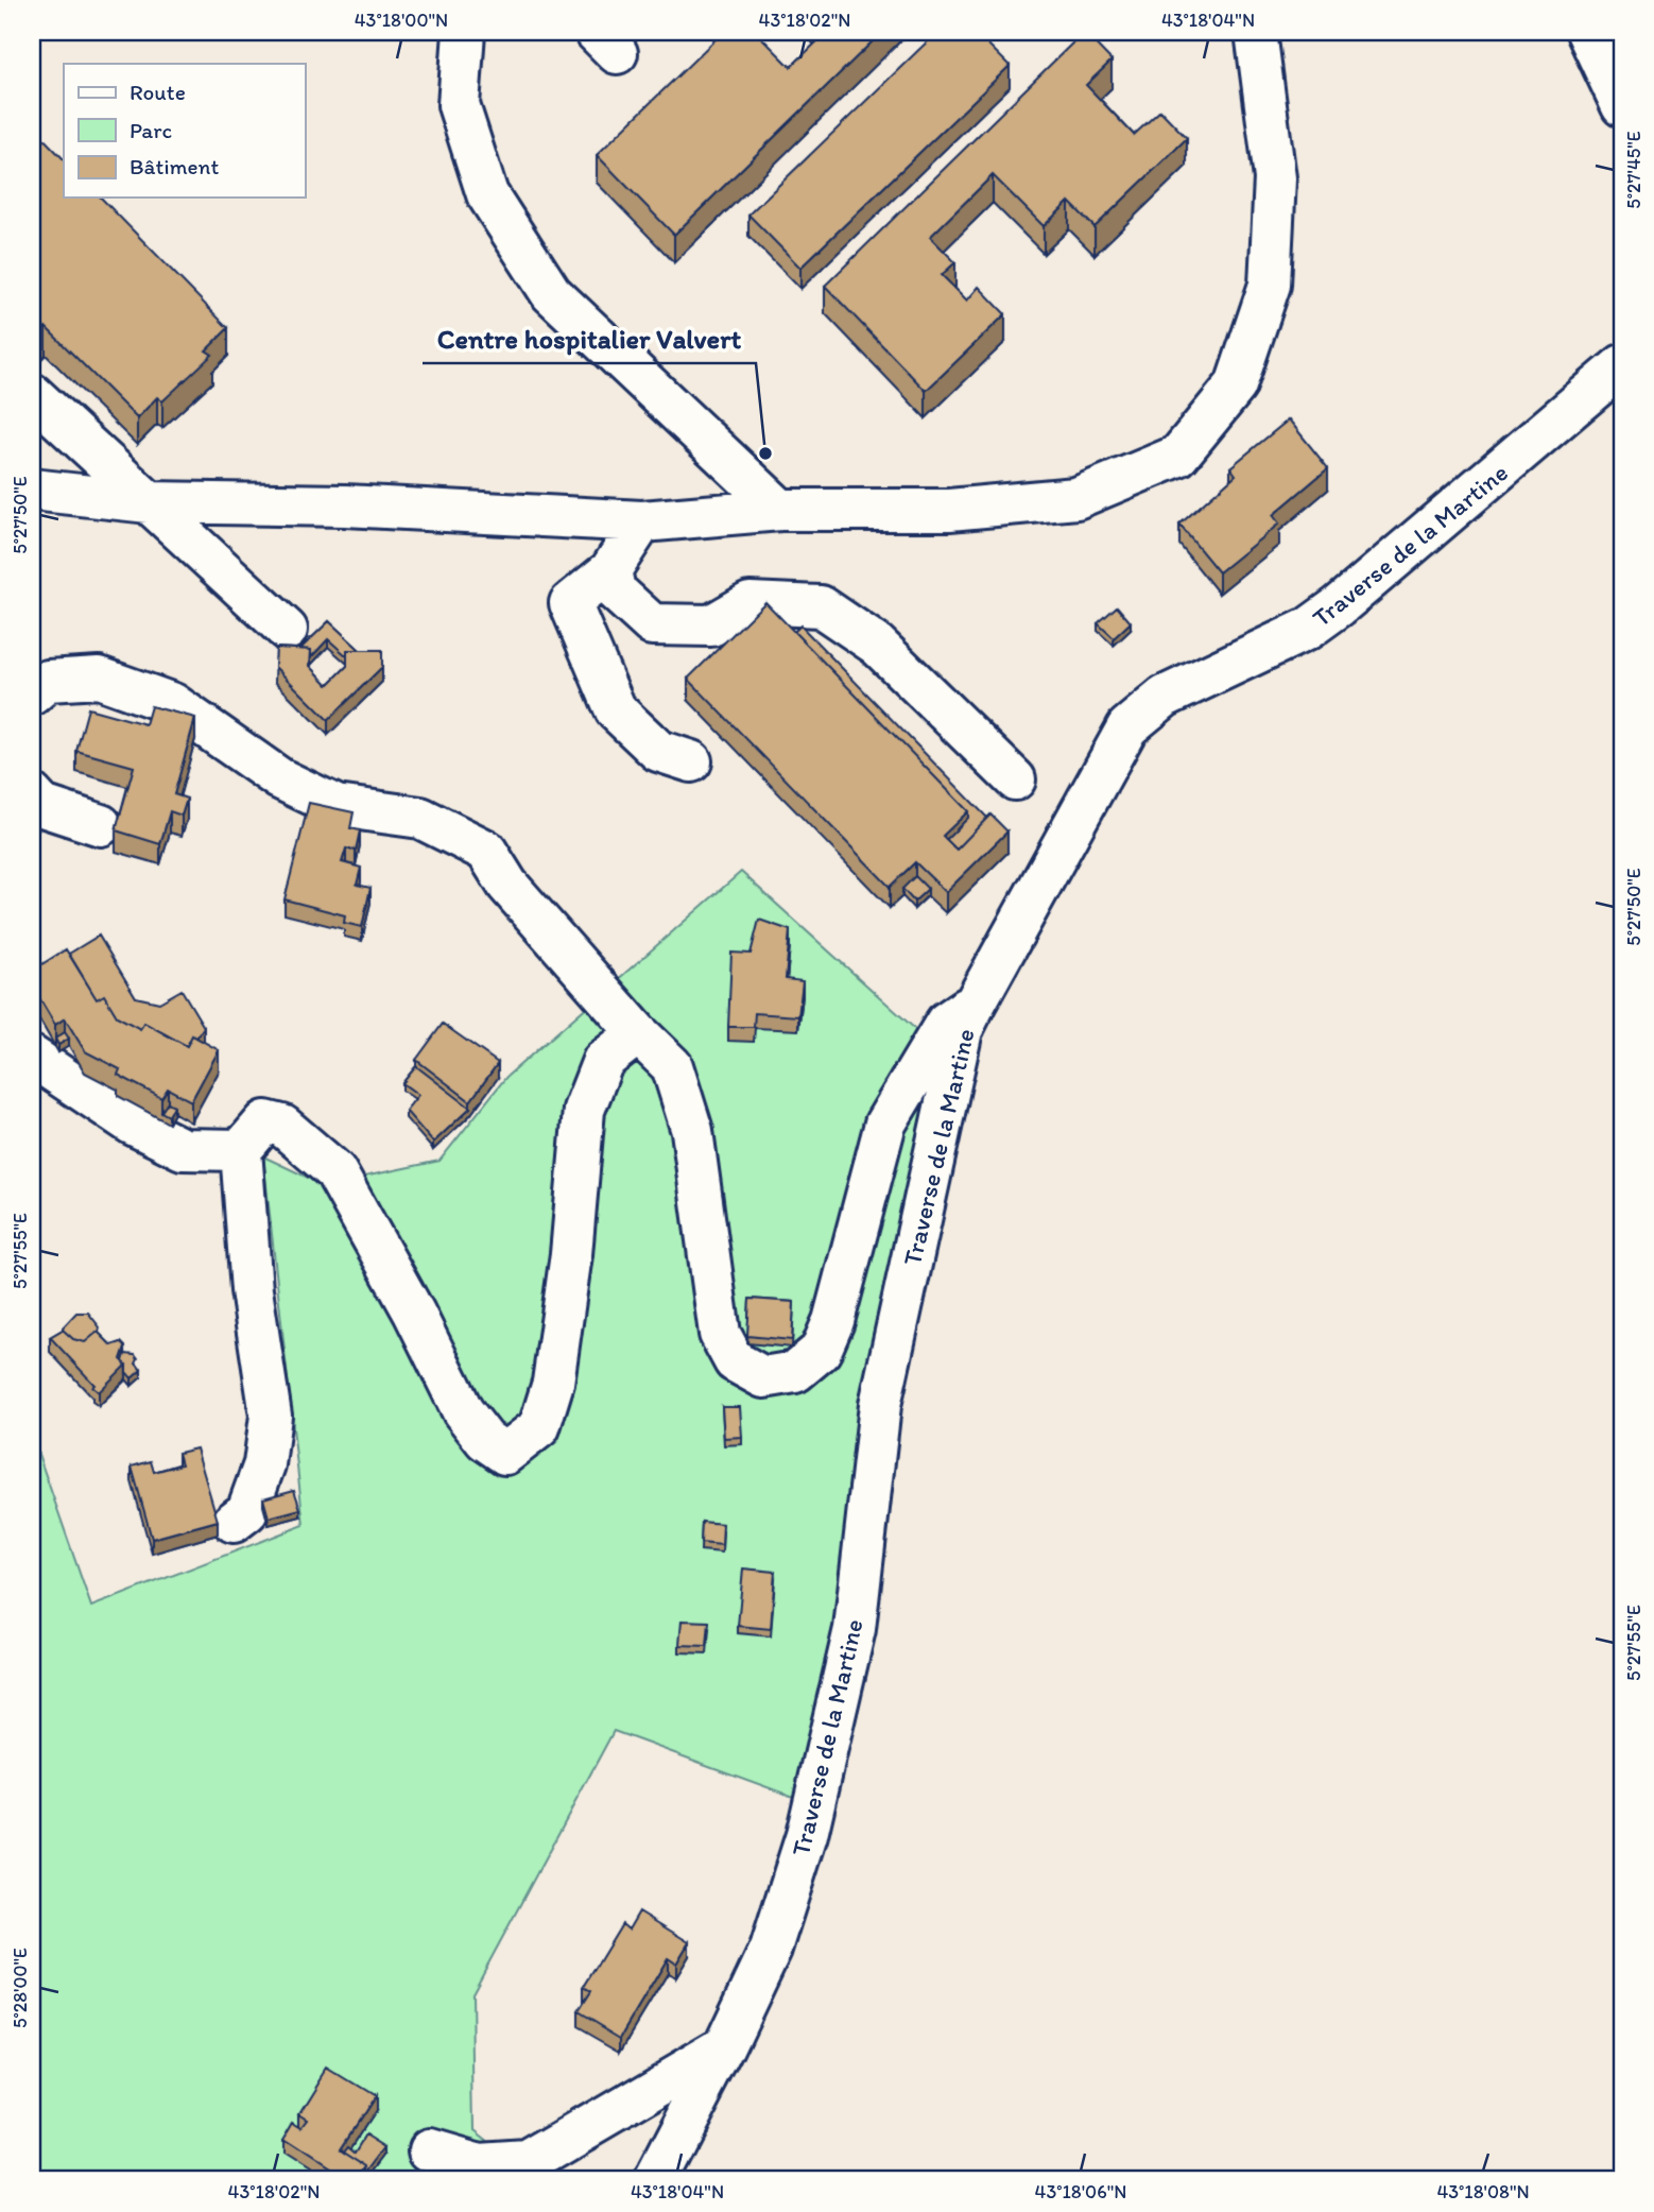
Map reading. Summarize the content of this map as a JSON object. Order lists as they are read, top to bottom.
{
  "streets": {
    "street": ["Traverse de la Martine"]
  },
  "places": ["Centre hospitalier Valvert"],
  "legend": ["Route", "Parc", "Bâtiment"],
  "coordinates": [
    "43°18'00\"N",
    "43°18'02\"N",
    "43°18'04\"N",
    "5°27'45\"E",
    "5°27'50\"E",
    "5°27'55\"E",
    "5°28'00\"E",
    "43°18'06\"N",
    "43°18'08\"N"
  ]
}
